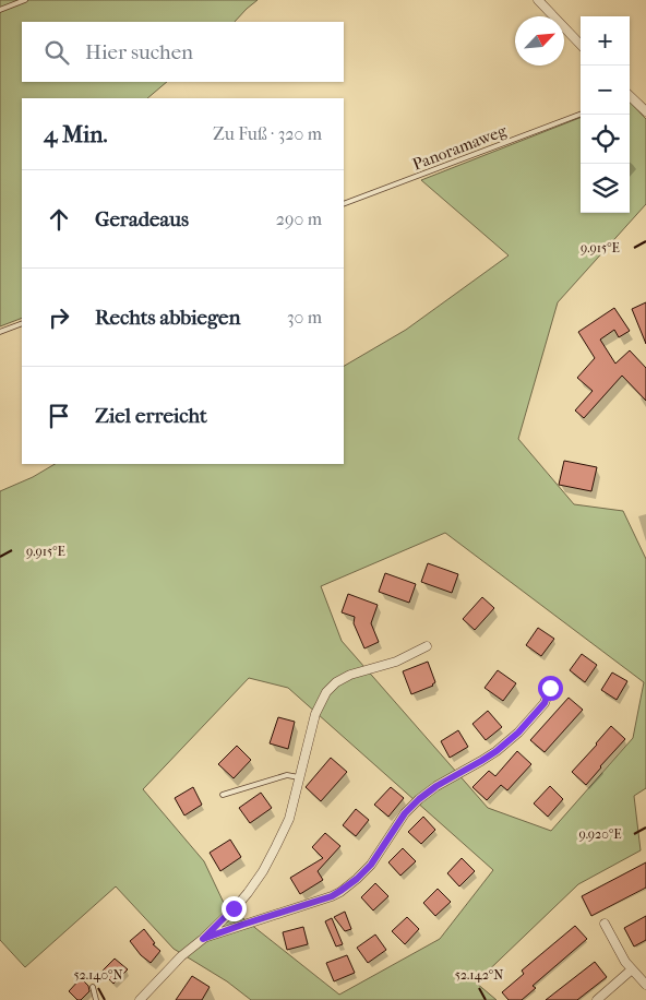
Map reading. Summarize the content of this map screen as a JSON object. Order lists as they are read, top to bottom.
{
  "streets": {
    "lane": ["Panoramaweg"]
  },
  "north": "top right",
  "page": {
    "map_buttons": ["+", "−"],
    "search": "Hier suchen",
    "heading": ["4 Min.", "Zu Fuß · 320 m"],
    "list": [
      ["Geradeaus", "290 m"],
      ["Rechts abbiegen", "30 m"],
      "Ziel erreicht"
    ]
  },
  "coordinates": [
    "9.915°E",
    "9.920°E",
    "52.140°N",
    "52.142°N"
  ]
}
